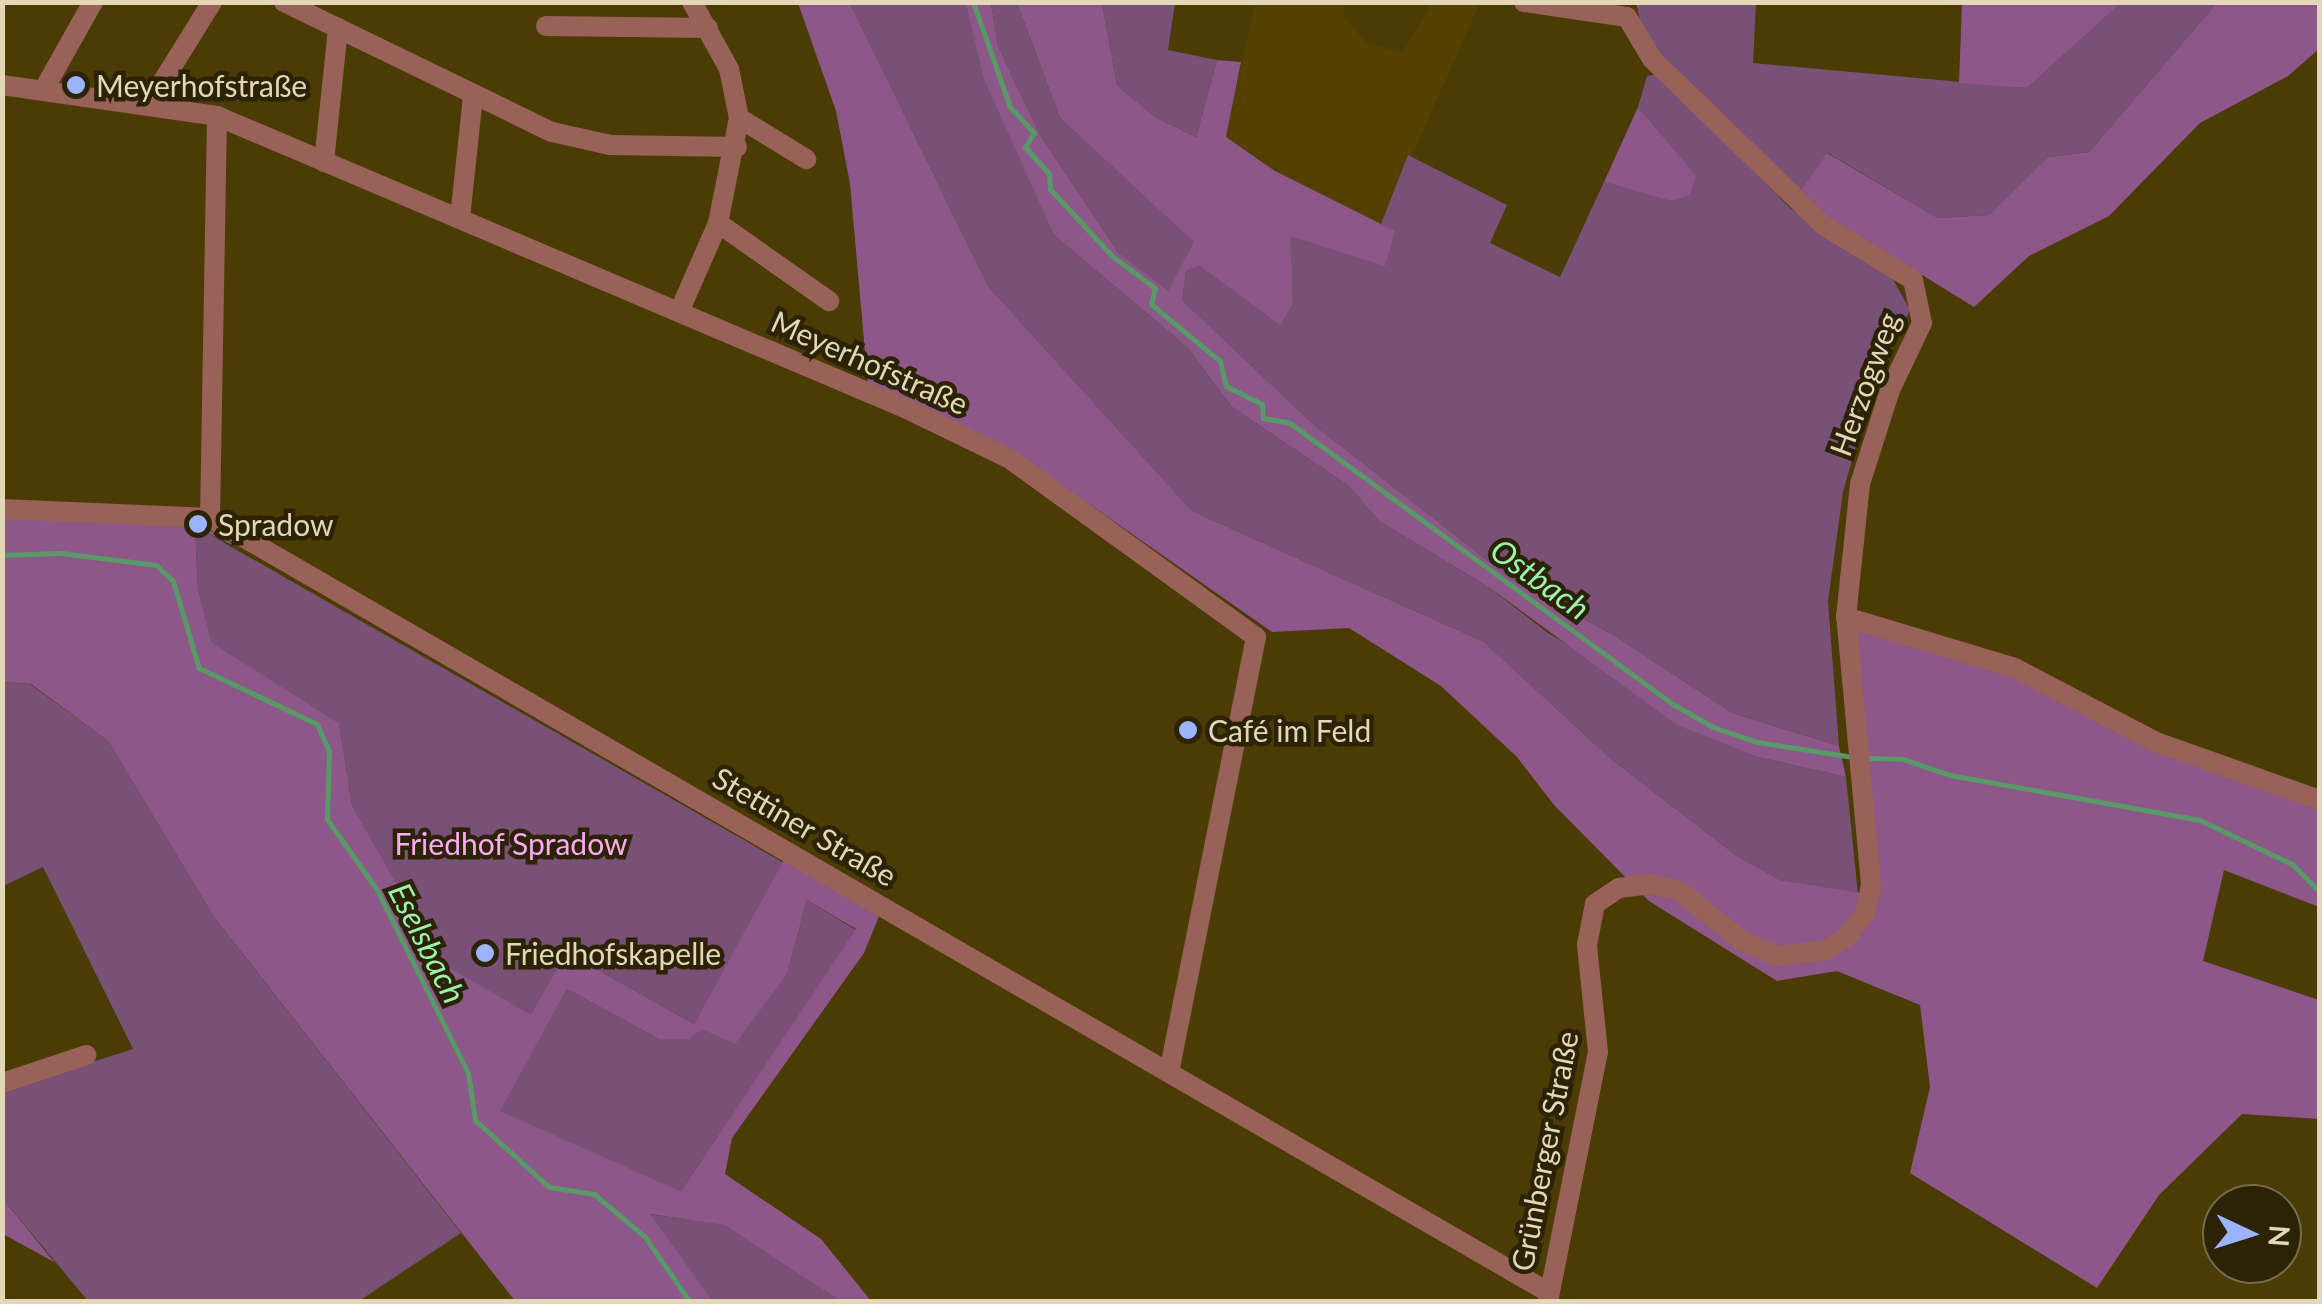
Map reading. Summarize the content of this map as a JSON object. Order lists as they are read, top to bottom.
{
  "streets": {
    "street": [
      "Meyerhofstraße",
      "Herzogweg",
      "Stettiner Straße",
      "Grünberger Straße"
    ]
  },
  "crossings": [
    ["Meyerhofstraße", "Stettiner Straße"],
    ["Herzogweg", "Grünberger Straße"],
    ["Stettiner Straße", "Grünberger Straße"]
  ],
  "water": ["Ostbach", "Eselsbach"],
  "parks": ["Friedhof Spradow"],
  "places": [
    "Meyerhofstraße",
    "Spradow",
    "Café im Feld",
    "Friedhofskapelle"
  ],
  "north": "right"
}
